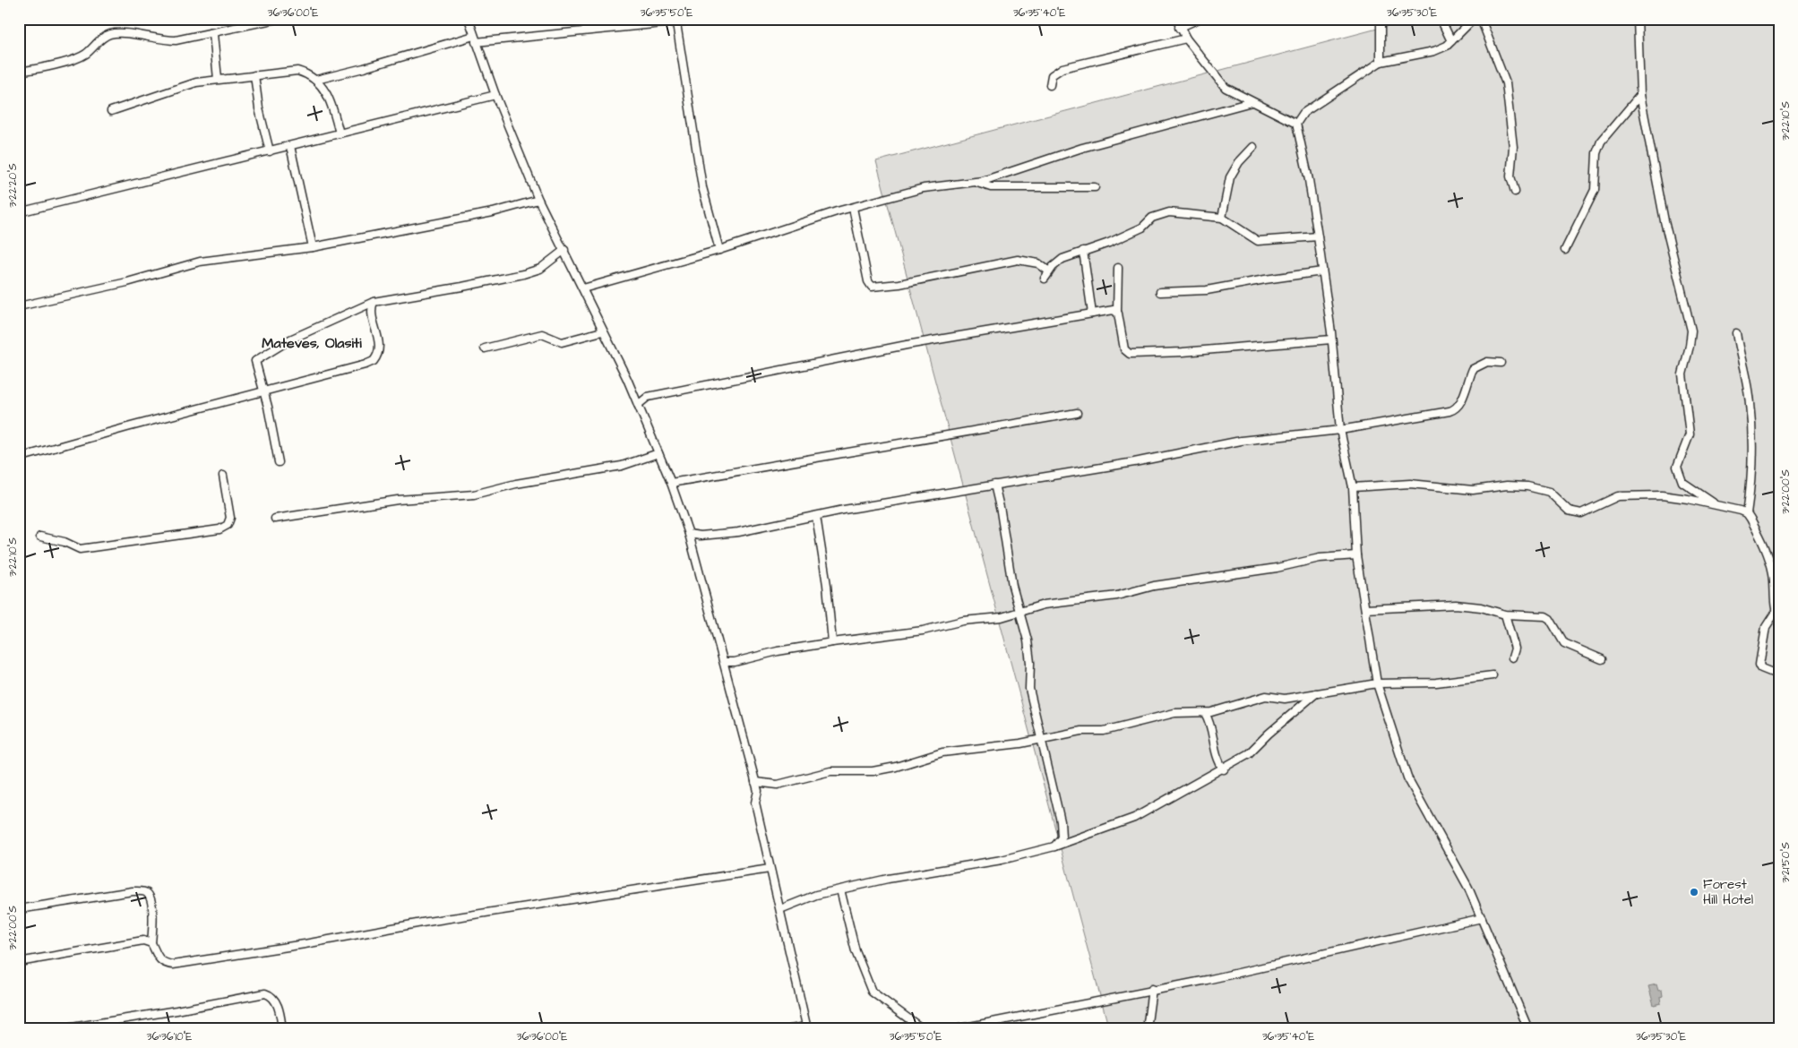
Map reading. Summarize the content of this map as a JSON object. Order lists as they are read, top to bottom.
{
  "districts": ["Mateves, Olasiti"],
  "places": ["Forest Hill Hotel"],
  "coordinates": [
    "36°36'00\"E",
    "36°35'50\"E",
    "36°35'40\"E",
    "36°35'30\"E",
    "3°22'10\"S",
    "3°22'20\"S",
    "3°22'00\"S",
    "3°21'50\"S",
    "36°36'10\"E"
  ]
}
